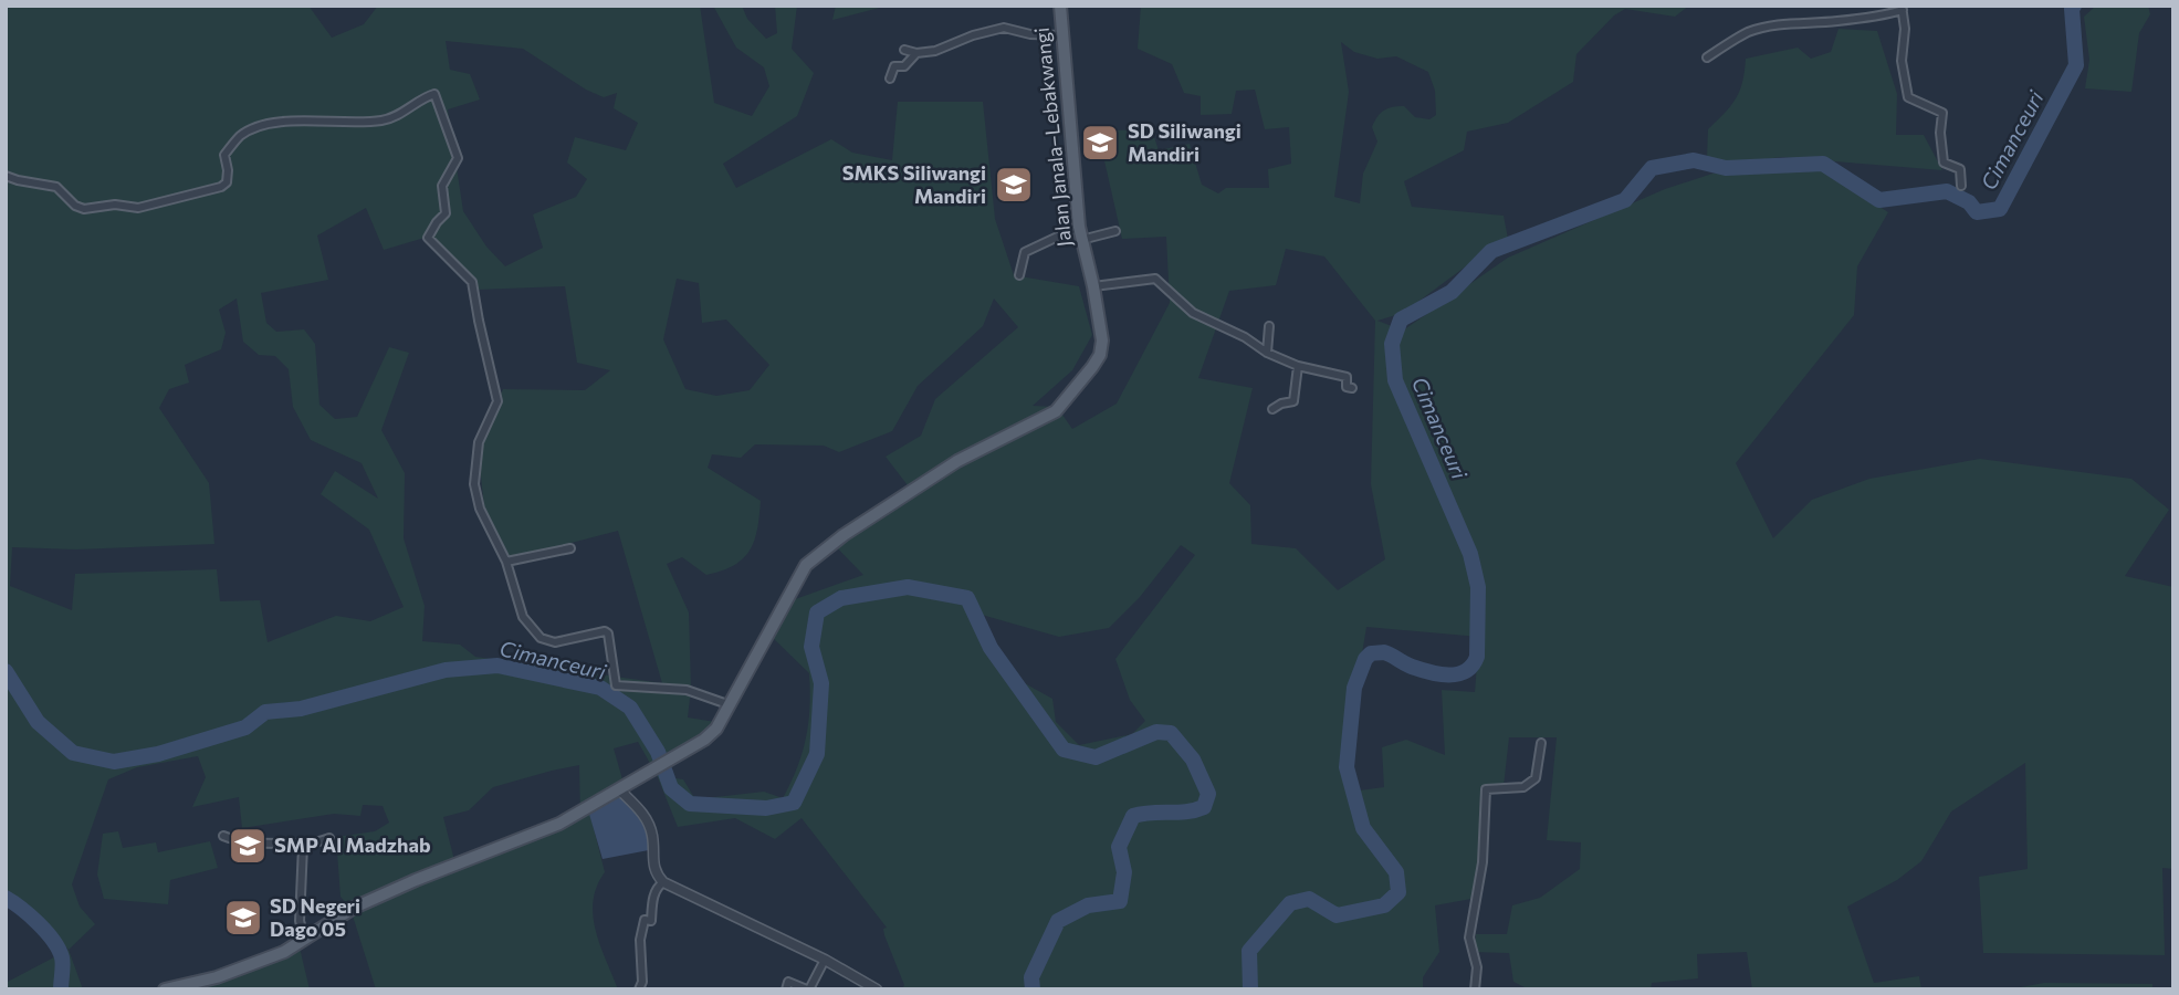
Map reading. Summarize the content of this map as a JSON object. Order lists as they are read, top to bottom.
{
  "streets": {
    "main road": ["Jalan Janala–Lebakwangi"]
  },
  "water": ["Cimanceuri"],
  "places": {
    "school or university": [
      "SD Siliwangi Mandiri",
      "SMKS Siliwangi Mandiri",
      "SMP Al Madzhab",
      "SD Negeri Dago 05"
    ]
  }
}
